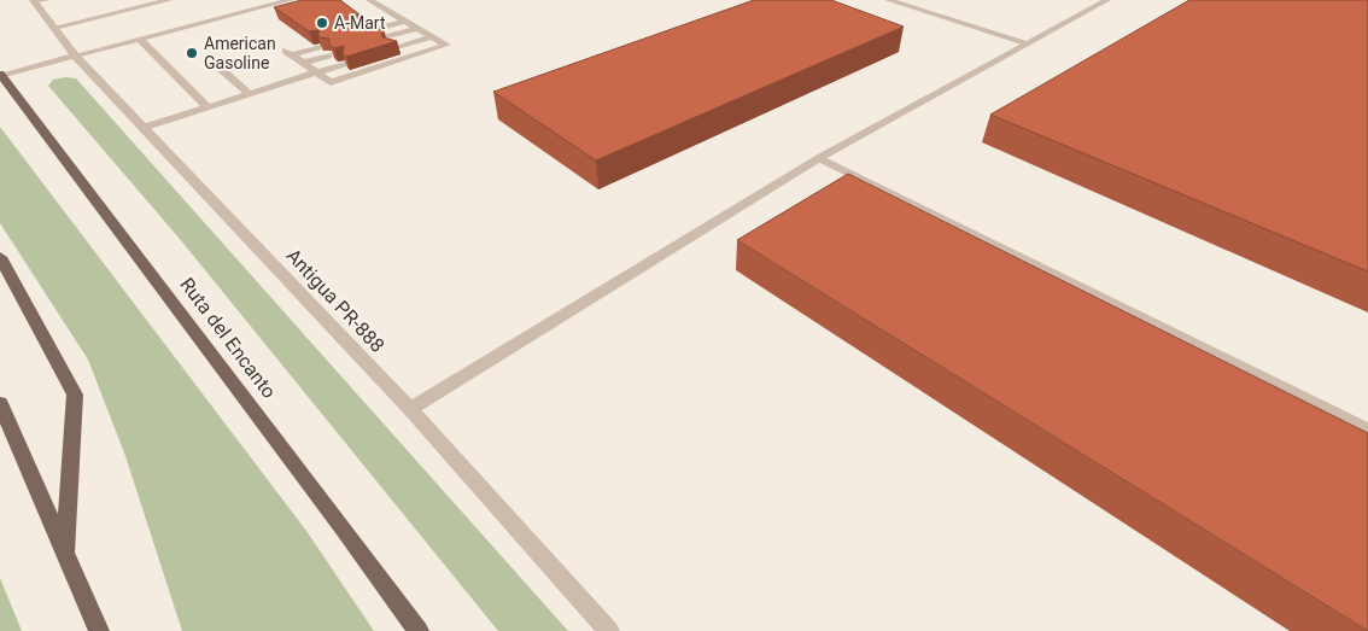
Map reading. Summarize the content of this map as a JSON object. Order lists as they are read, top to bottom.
{
  "streets": {
    "main road": ["Ruta del Encanto"],
    "street": ["Antigua PR-888"]
  },
  "places": ["A-Mart", "American Gasoline"]
}
